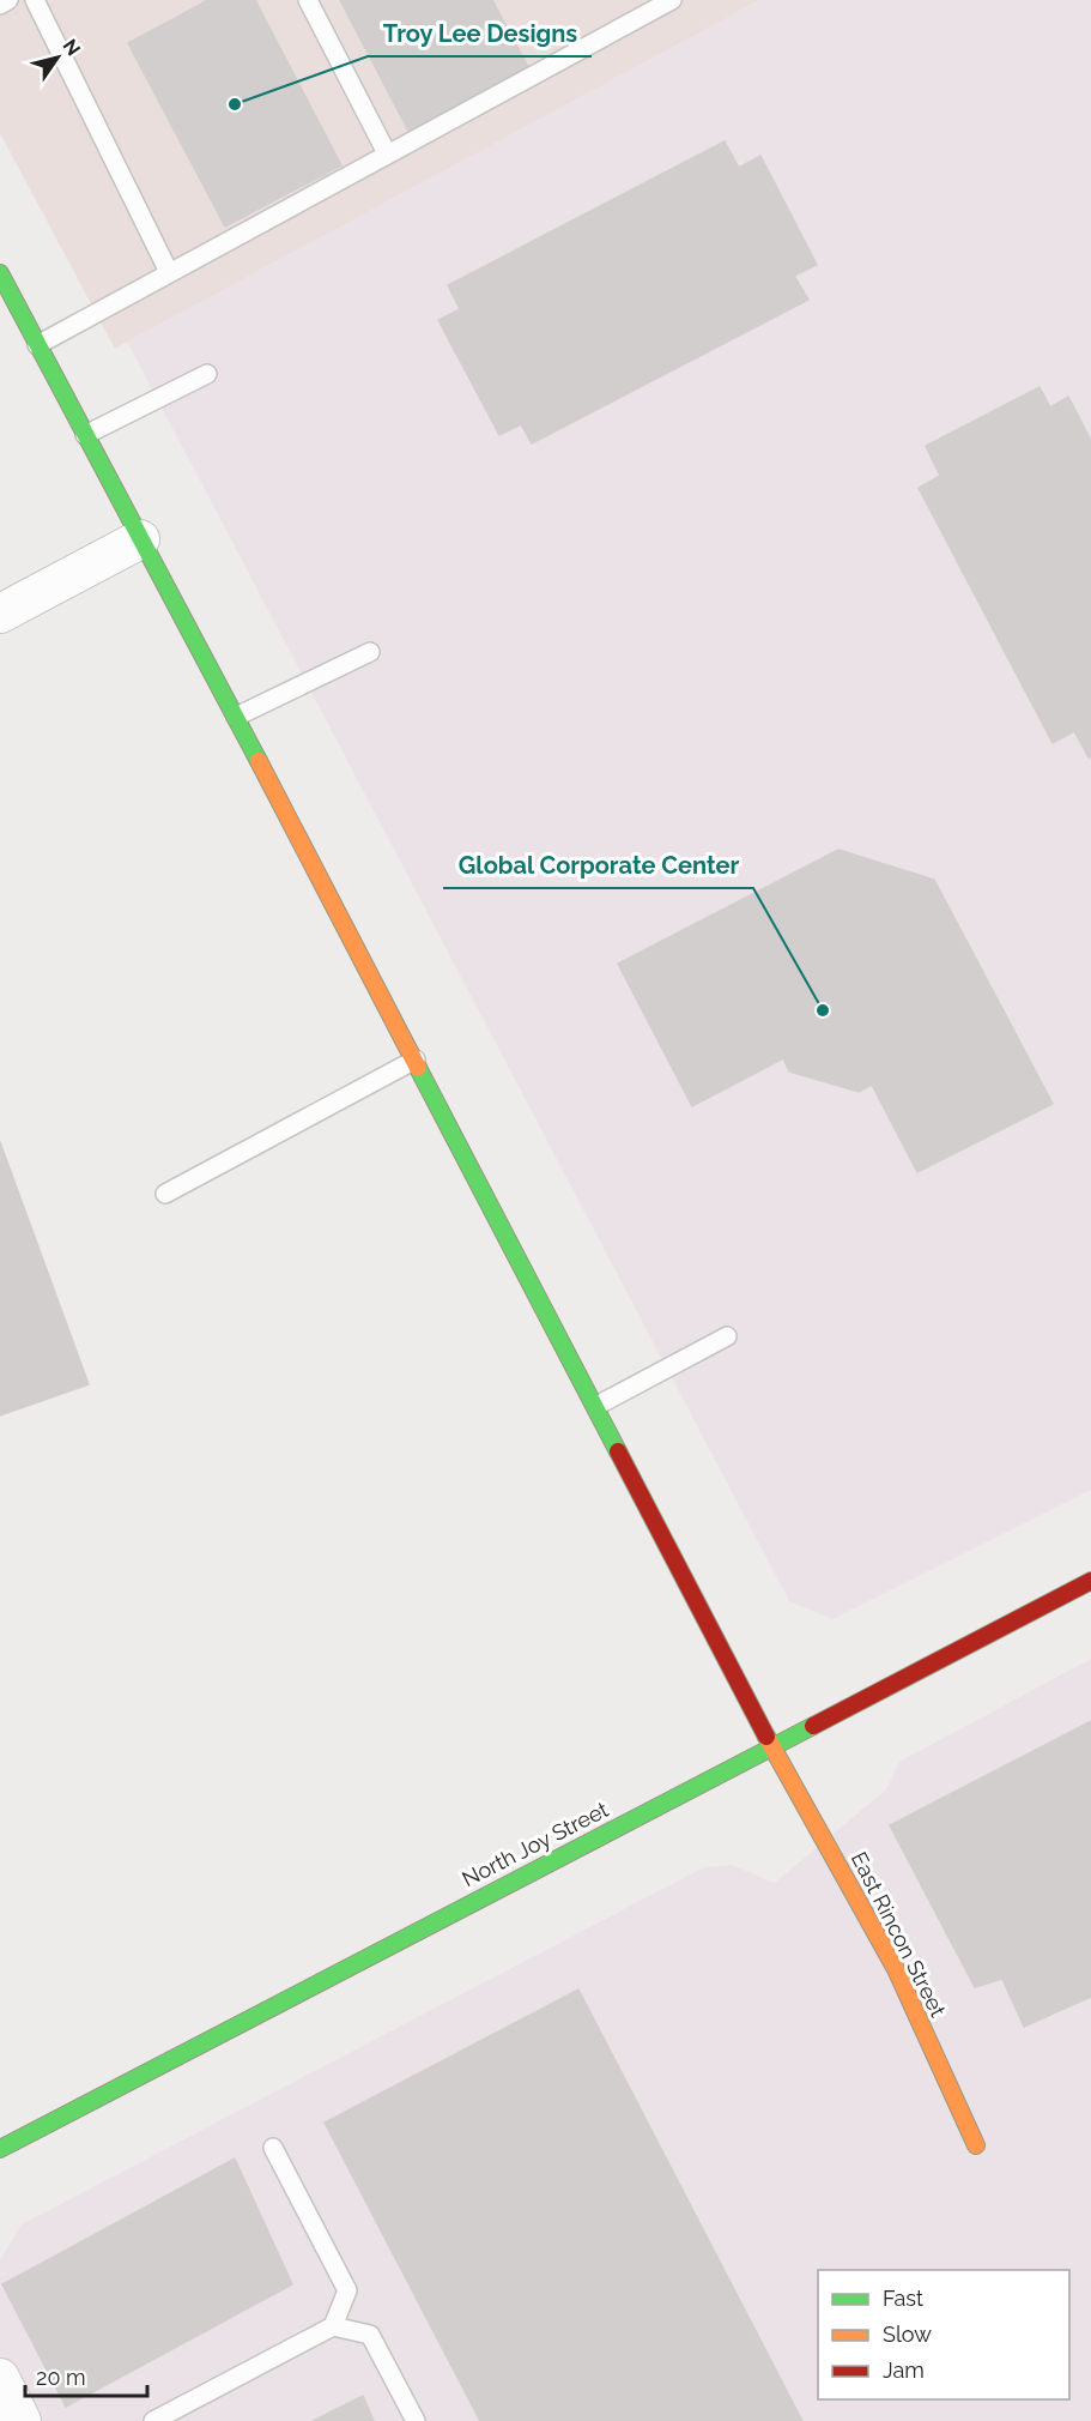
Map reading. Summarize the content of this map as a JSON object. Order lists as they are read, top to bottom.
{
  "streets": {
    "street": ["North Joy Street", "East Rincon Street"]
  },
  "crossings": [
    ["North Joy Street", "East Rincon Street"]
  ],
  "places": ["Troy Lee Designs", "Global Corporate Center"],
  "legend": ["Fast", "Slow", "Jam"],
  "scale_bar": "20 m",
  "north": "top right"
}
